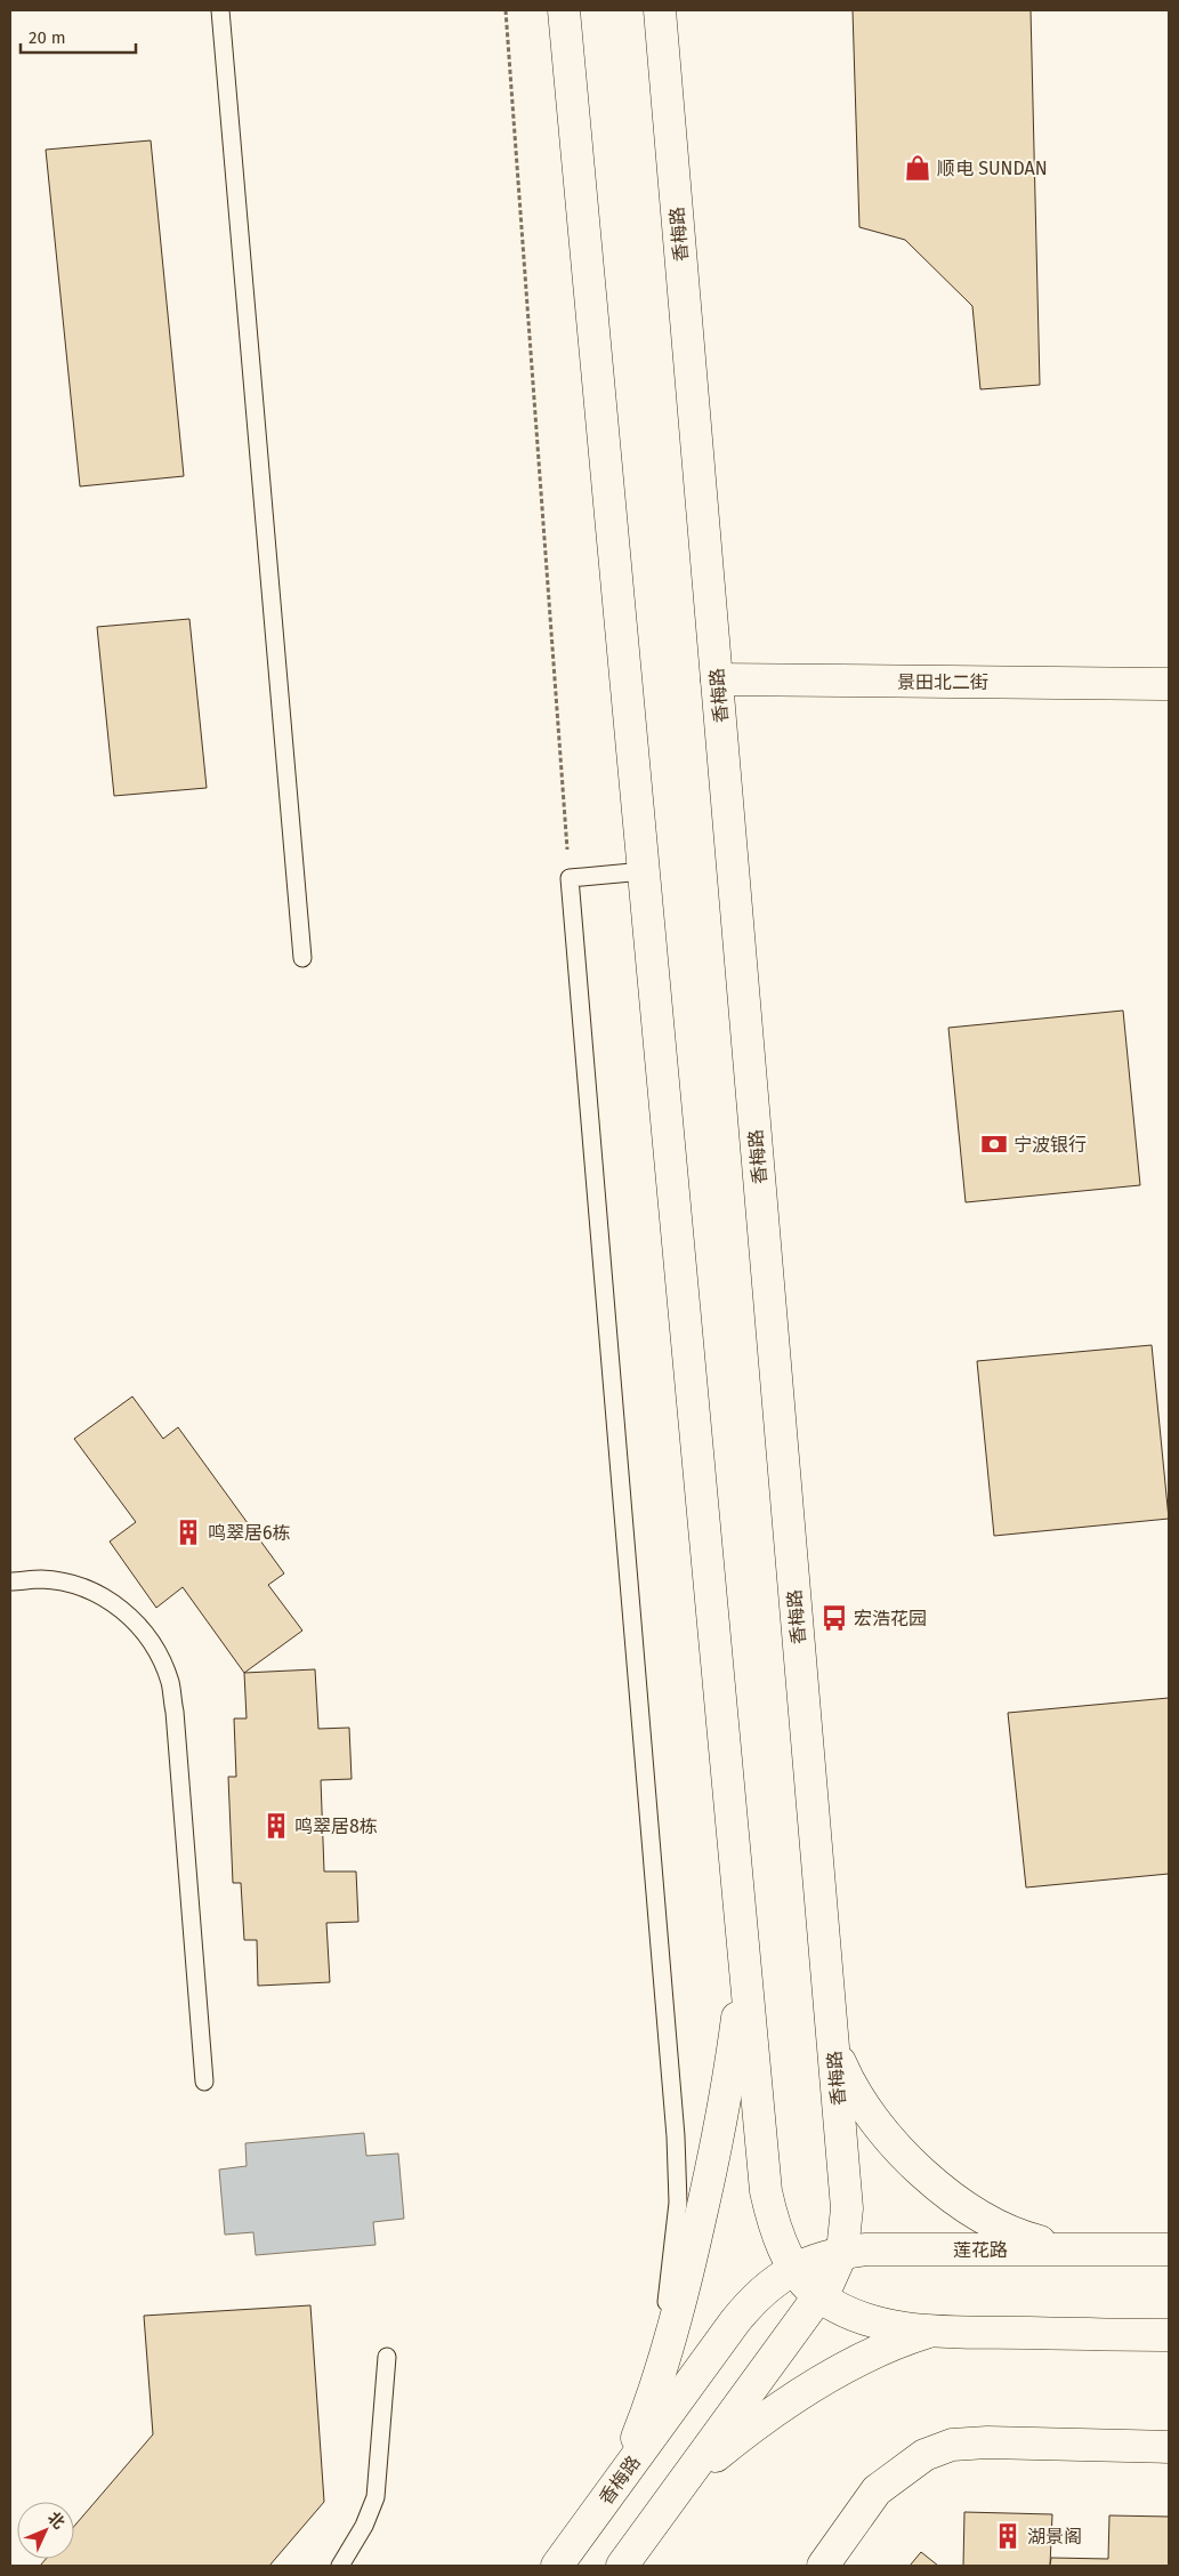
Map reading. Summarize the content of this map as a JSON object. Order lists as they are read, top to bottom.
{
  "streets": {
    "main road": ["香梅路", "景田北二街", "莲花路"]
  },
  "crossings": [
    ["香梅路", "景田北二街"],
    ["香梅路", "莲花路"]
  ],
  "places": {
    "shop": ["顺电 SUNDAN"],
    "bank": ["宁波银行"],
    "building": ["鸣翠居6栋", "鸣翠居8栋", "湖景阁"],
    "bus stop": ["宏浩花园"]
  },
  "scale_bar": "20 m",
  "north": "top right"
}
